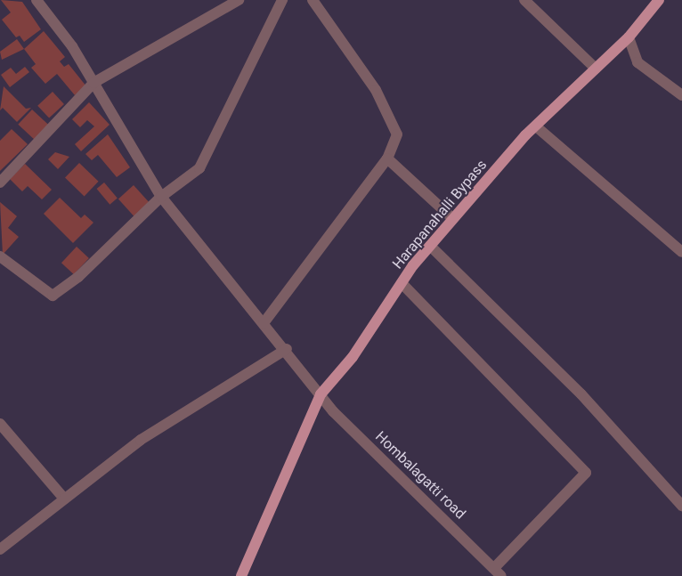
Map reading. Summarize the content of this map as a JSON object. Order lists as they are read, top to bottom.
{
  "streets": {
    "main road": ["Harapanahalli Bypass"],
    "street": ["Hombalagatti road"]
  },
  "crossings": [
    ["Harapanahalli Bypass", "Hombalagatti road"]
  ]
}
